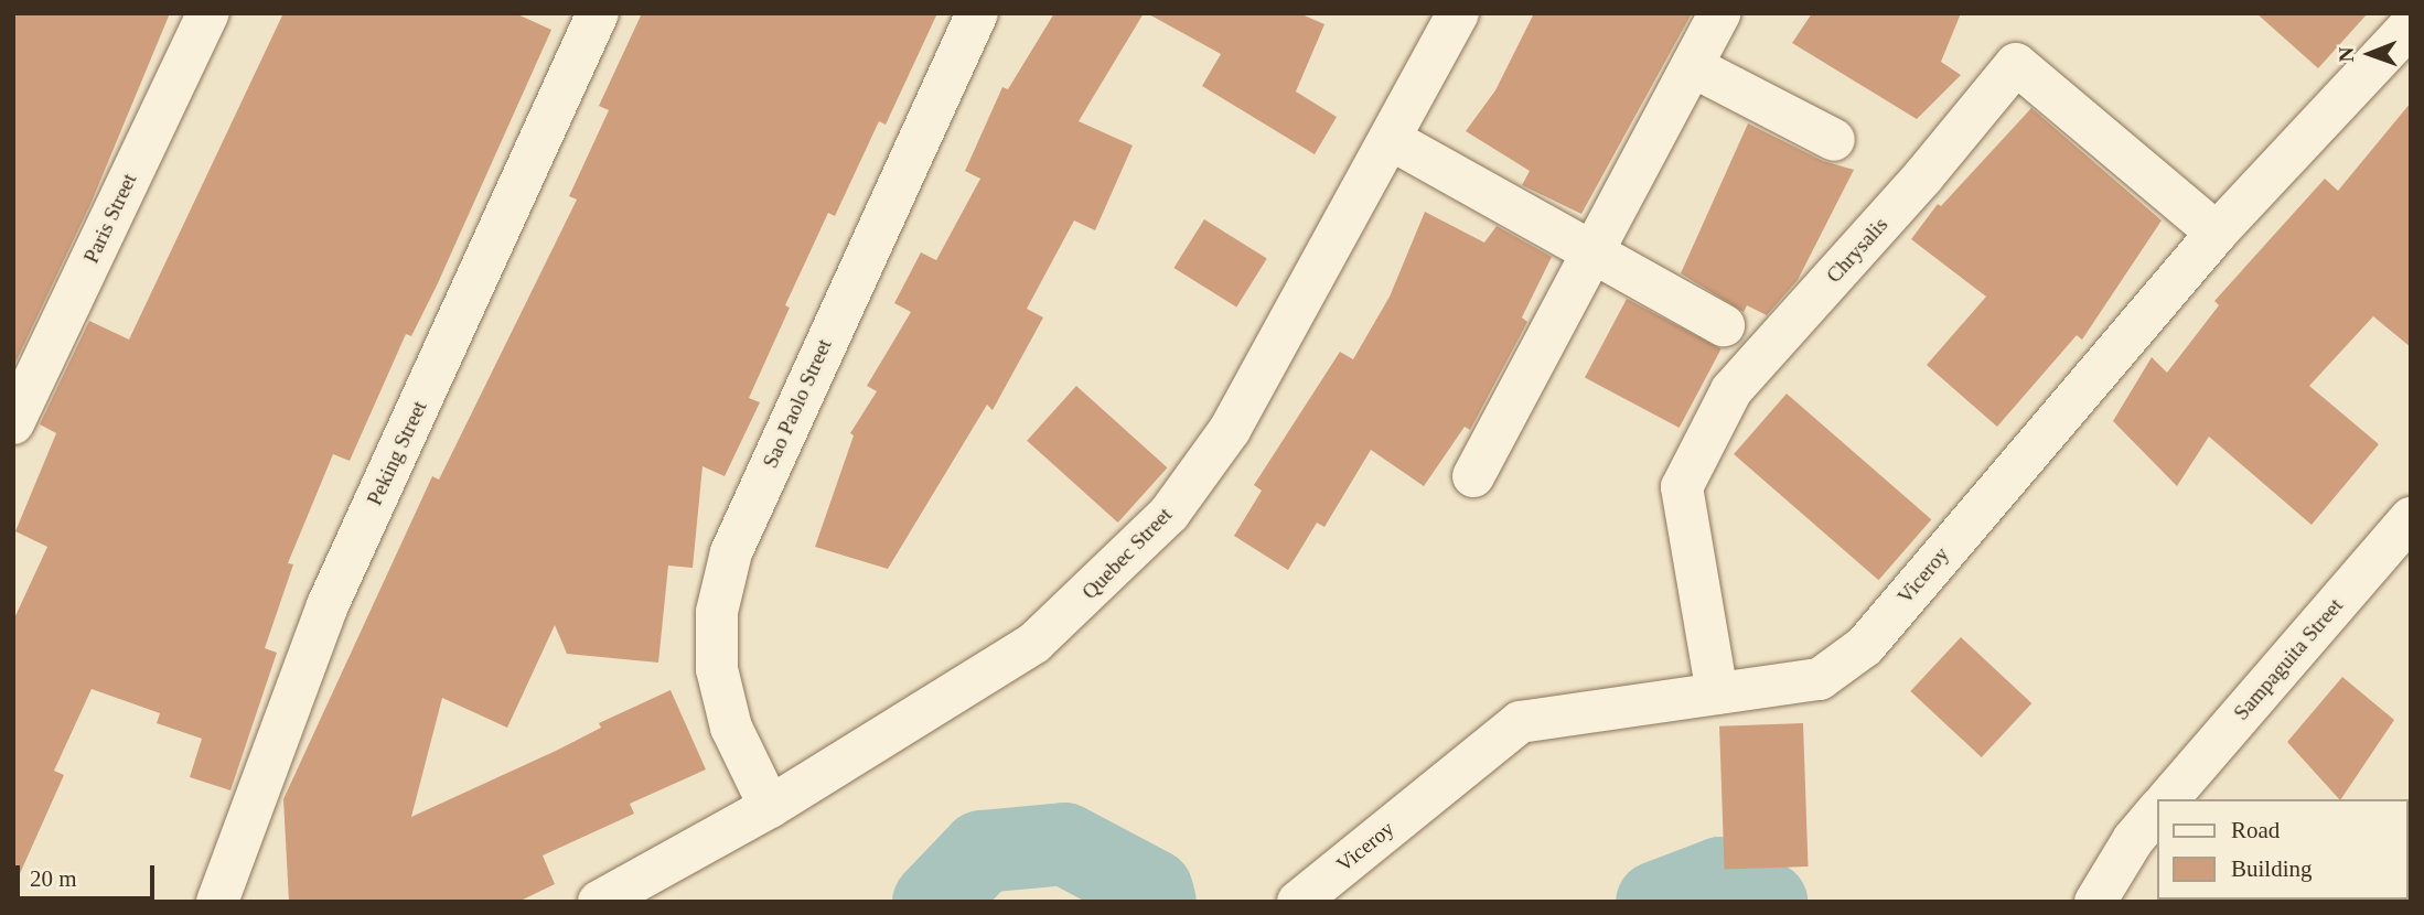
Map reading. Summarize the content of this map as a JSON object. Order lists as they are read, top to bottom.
{
  "streets": {
    "street": [
      "Paris Street",
      "Chrysalis",
      "Sao Paolo Street",
      "Peking Street",
      "Quebec Street",
      "Viceroy",
      "Sampaguita Street"
    ]
  },
  "crossings": [
    ["Chrysalis", "Viceroy"],
    ["Sao Paolo Street", "Quebec Street"]
  ],
  "legend": ["Road", "Building"],
  "scale_bar": "20 m",
  "north": "left"
}
